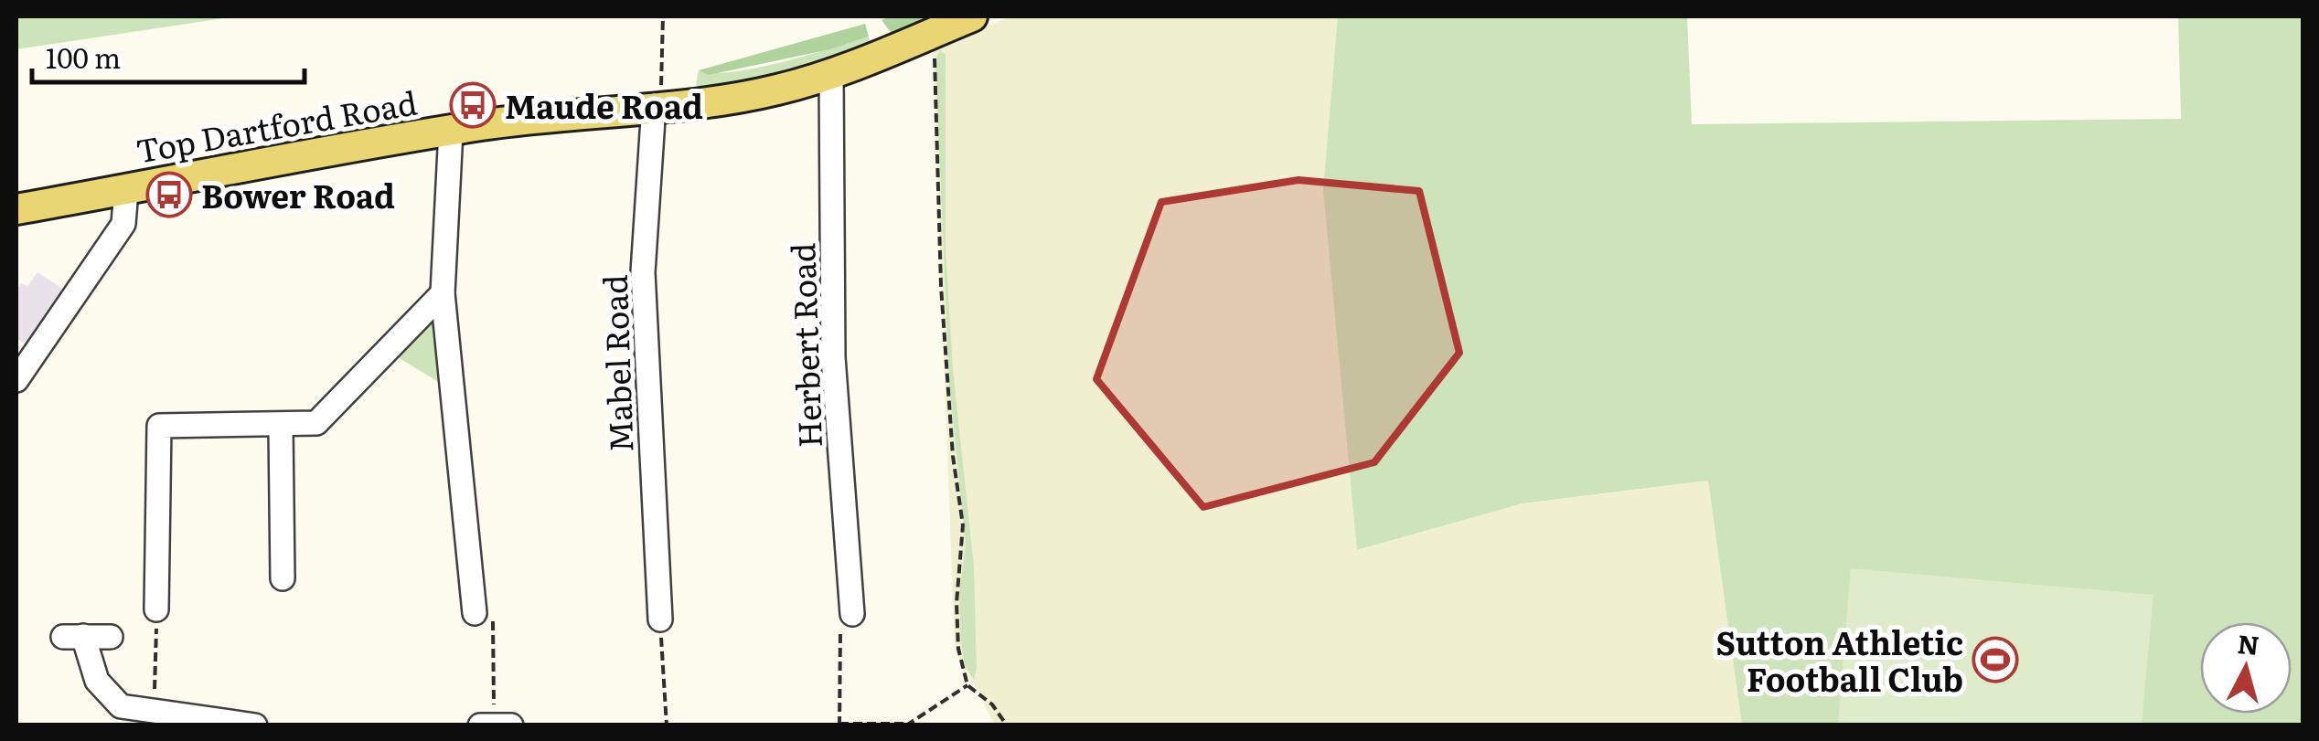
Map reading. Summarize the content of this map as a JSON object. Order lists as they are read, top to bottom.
{
  "streets": {
    "main road": ["Top Dartford Road"],
    "street": ["Herbert Road", "Mabel Road"]
  },
  "crossings": [
    ["Top Dartford Road", "Herbert Road"],
    ["Top Dartford Road", "Mabel Road"]
  ],
  "places": {
    "bus stop": ["Maude Road", "Bower Road"],
    "sports": ["Sutton Athletic Football Club"]
  },
  "scale_bar": "100 m",
  "north": "top"
}
